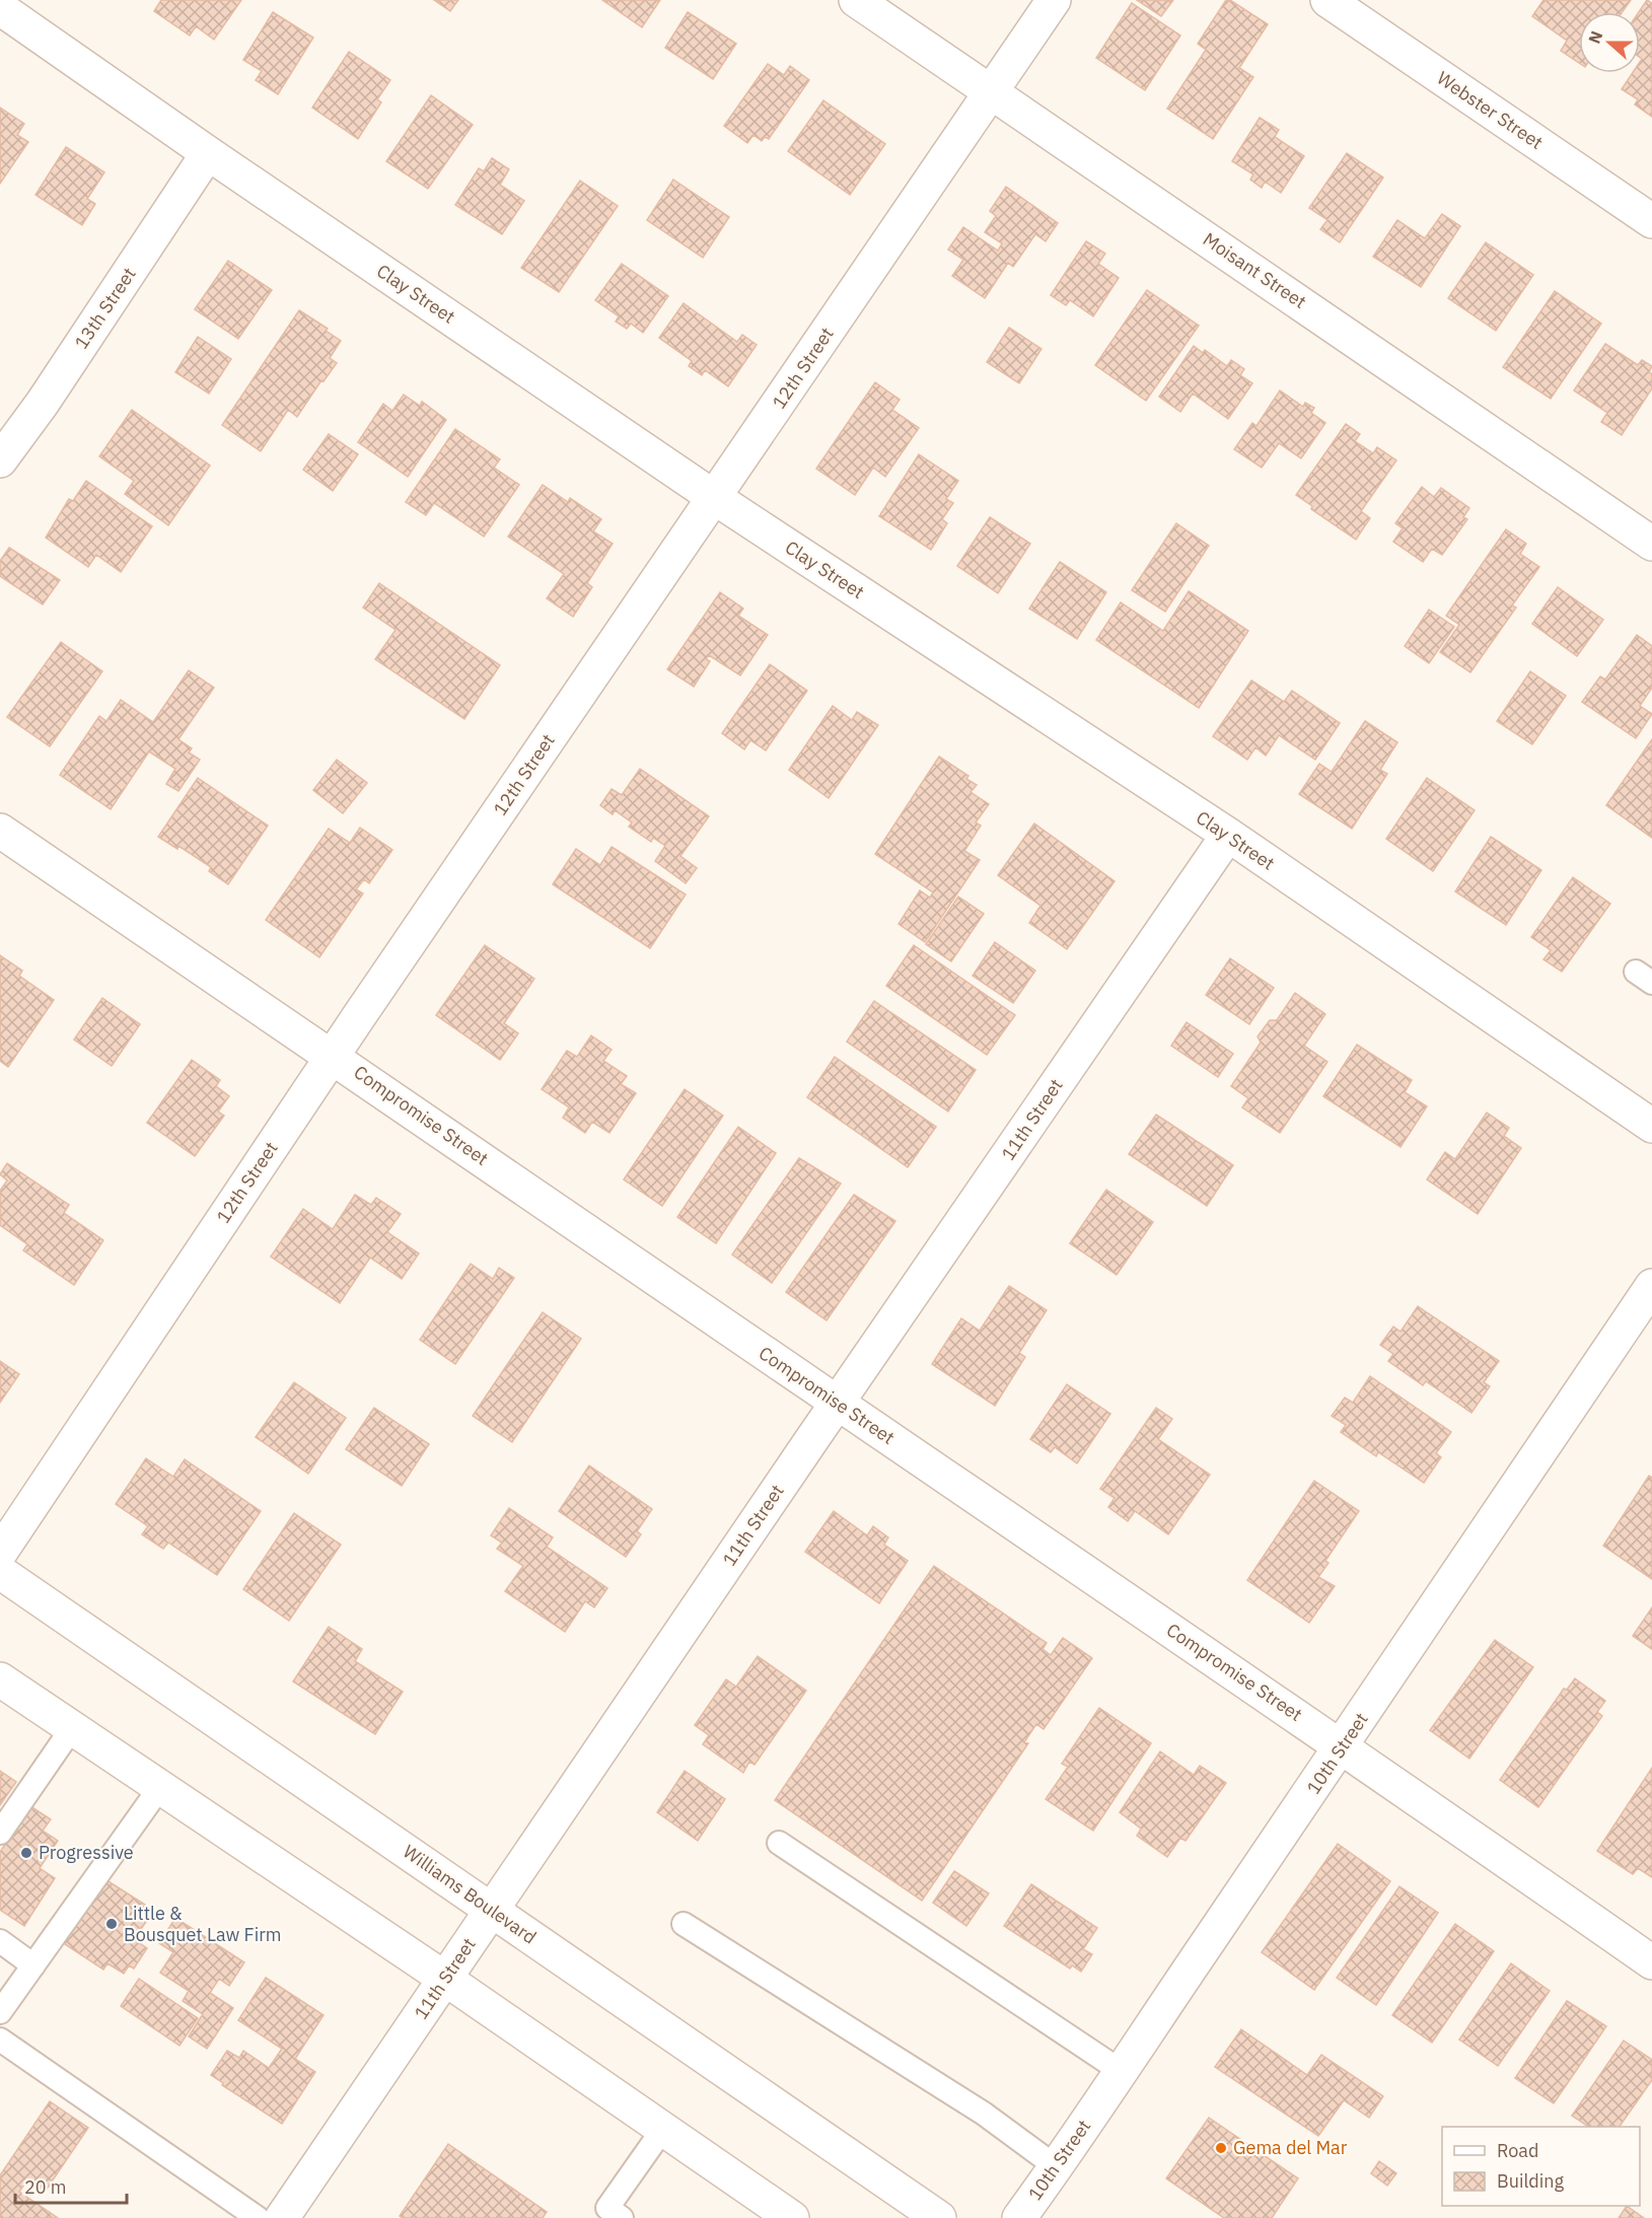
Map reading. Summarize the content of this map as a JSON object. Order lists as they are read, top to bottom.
{
  "streets": {
    "street": [
      "Webster Street",
      "Moisant Street",
      "Clay Street",
      "13th Street",
      "12th Street",
      "Compromise Street",
      "11th Street",
      "10th Street",
      "Williams Boulevard"
    ]
  },
  "crossings": [
    ["Moisant Street", "12th Street"],
    ["Clay Street", "13th Street"],
    ["Clay Street", "12th Street"],
    ["Clay Street", "11th Street"],
    ["12th Street", "Compromise Street"],
    ["Compromise Street", "11th Street"],
    ["Compromise Street", "10th Street"],
    ["11th Street", "Williams Boulevard"]
  ],
  "places": ["Progressive", "Little & Bousquet Law Firm", "Gema del Mar"],
  "legend": ["Road", "Building"],
  "scale_bar": "20 m",
  "north": "left"
}
